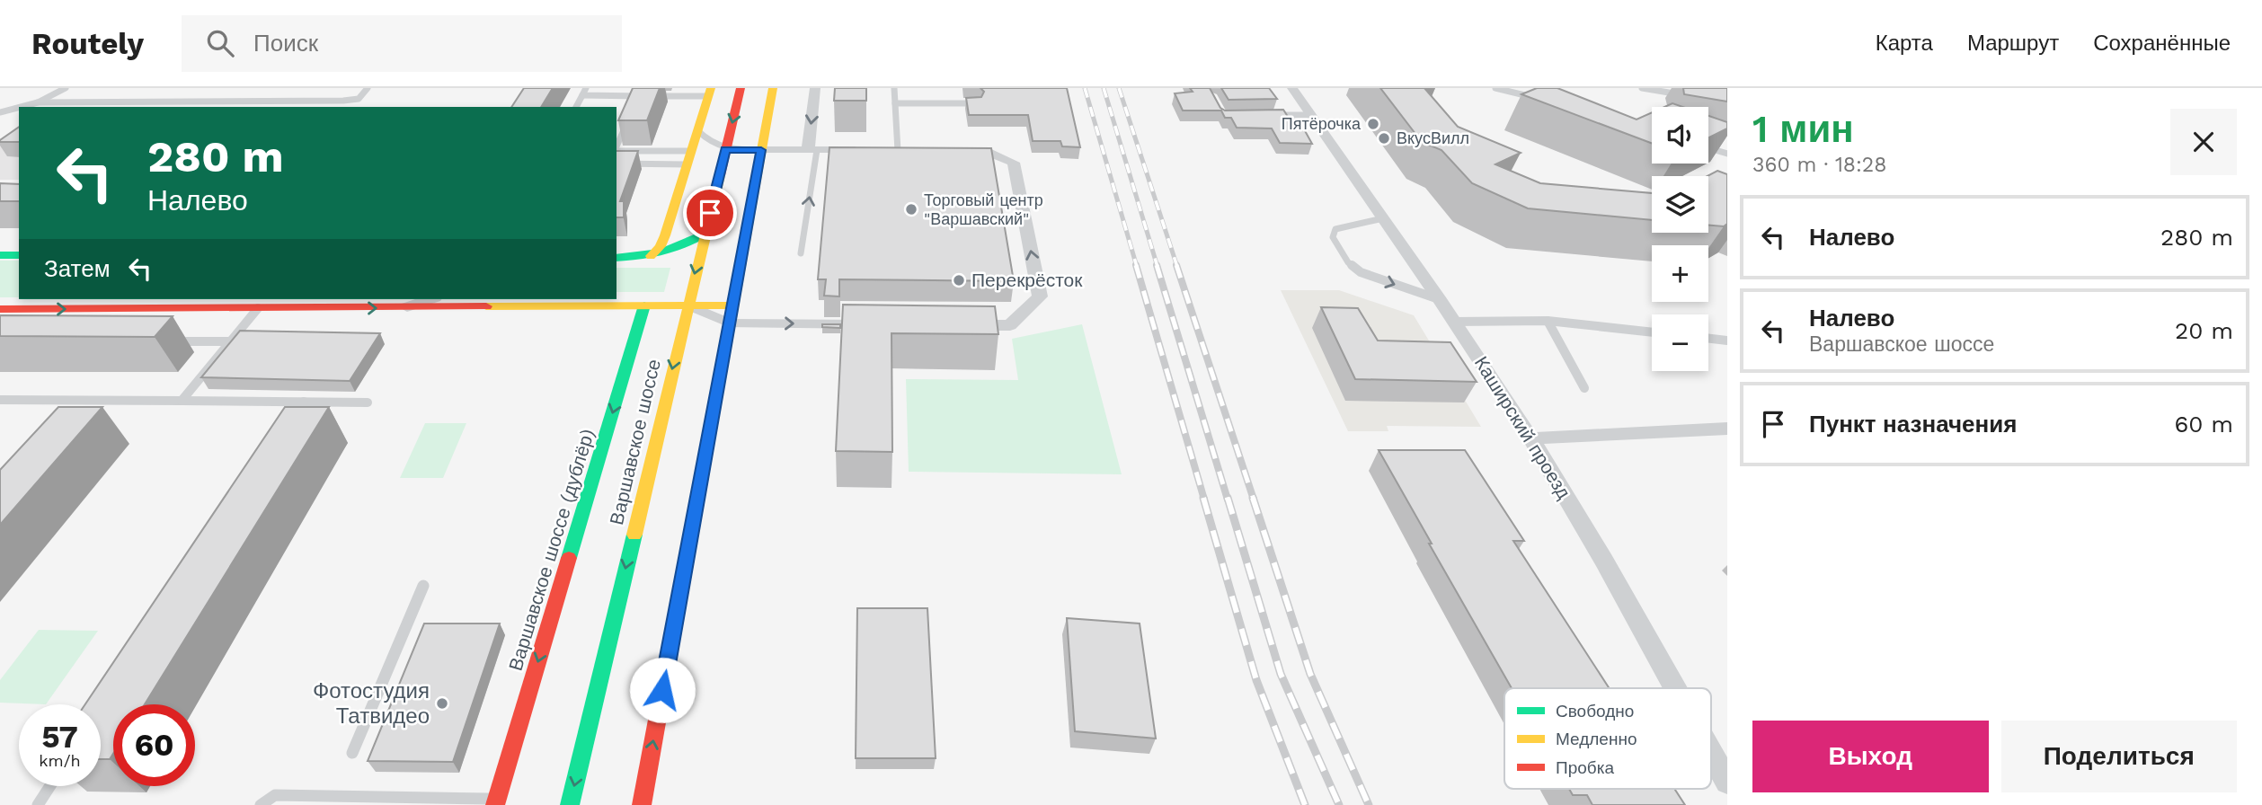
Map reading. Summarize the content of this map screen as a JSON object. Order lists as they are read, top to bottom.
{
  "streets": {
    "main road": ["Варшавское шоссе", "Варшавское шоссе (дублёр)"],
    "street": ["Каширский проезд"]
  },
  "places": [
    "Пятёрочка",
    "ВкусВилл",
    "Торговый центр \"Варшавский\"",
    "Перекрёсток",
    "Фотостудия Татвидео"
  ],
  "legend": ["Свободно", "Медленно", "Пробка"],
  "page": {
    "header": "Routely",
    "search": "Поиск",
    "nav": ["Карта", "Маршрут", "Сохранённые"],
    "heading": ["1 мин", "360 m · 18:28"],
    "map_buttons": ["+", "−"],
    "turn": ["280 m", "Налево"],
    "list": [
      {
        "name": "Налево",
        "value": "280 m"
      },
      {
        "name": "Налево",
        "note": "Варшавское шоссе",
        "value": "20 m"
      },
      {
        "name": "Пункт назначения",
        "value": "60 m"
      }
    ],
    "then": "Затем",
    "speed": "57 km/h",
    "limit": "60",
    "buttons": ["Выход", "Поделиться"]
  }
}
